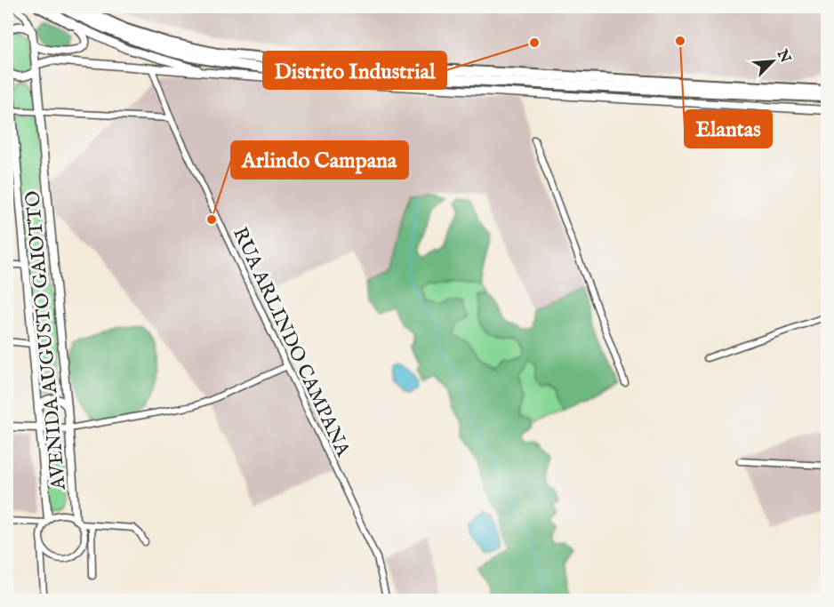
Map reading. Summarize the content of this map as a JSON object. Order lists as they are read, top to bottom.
{
  "streets": {
    "street": ["AVENIDA AUGUSTO GAIOTTO", "RUA ARLINDO CAMPANA"]
  },
  "places": ["Elantas", "Distrito Industrial", "Arlindo Campana"],
  "north": "top right"
}
